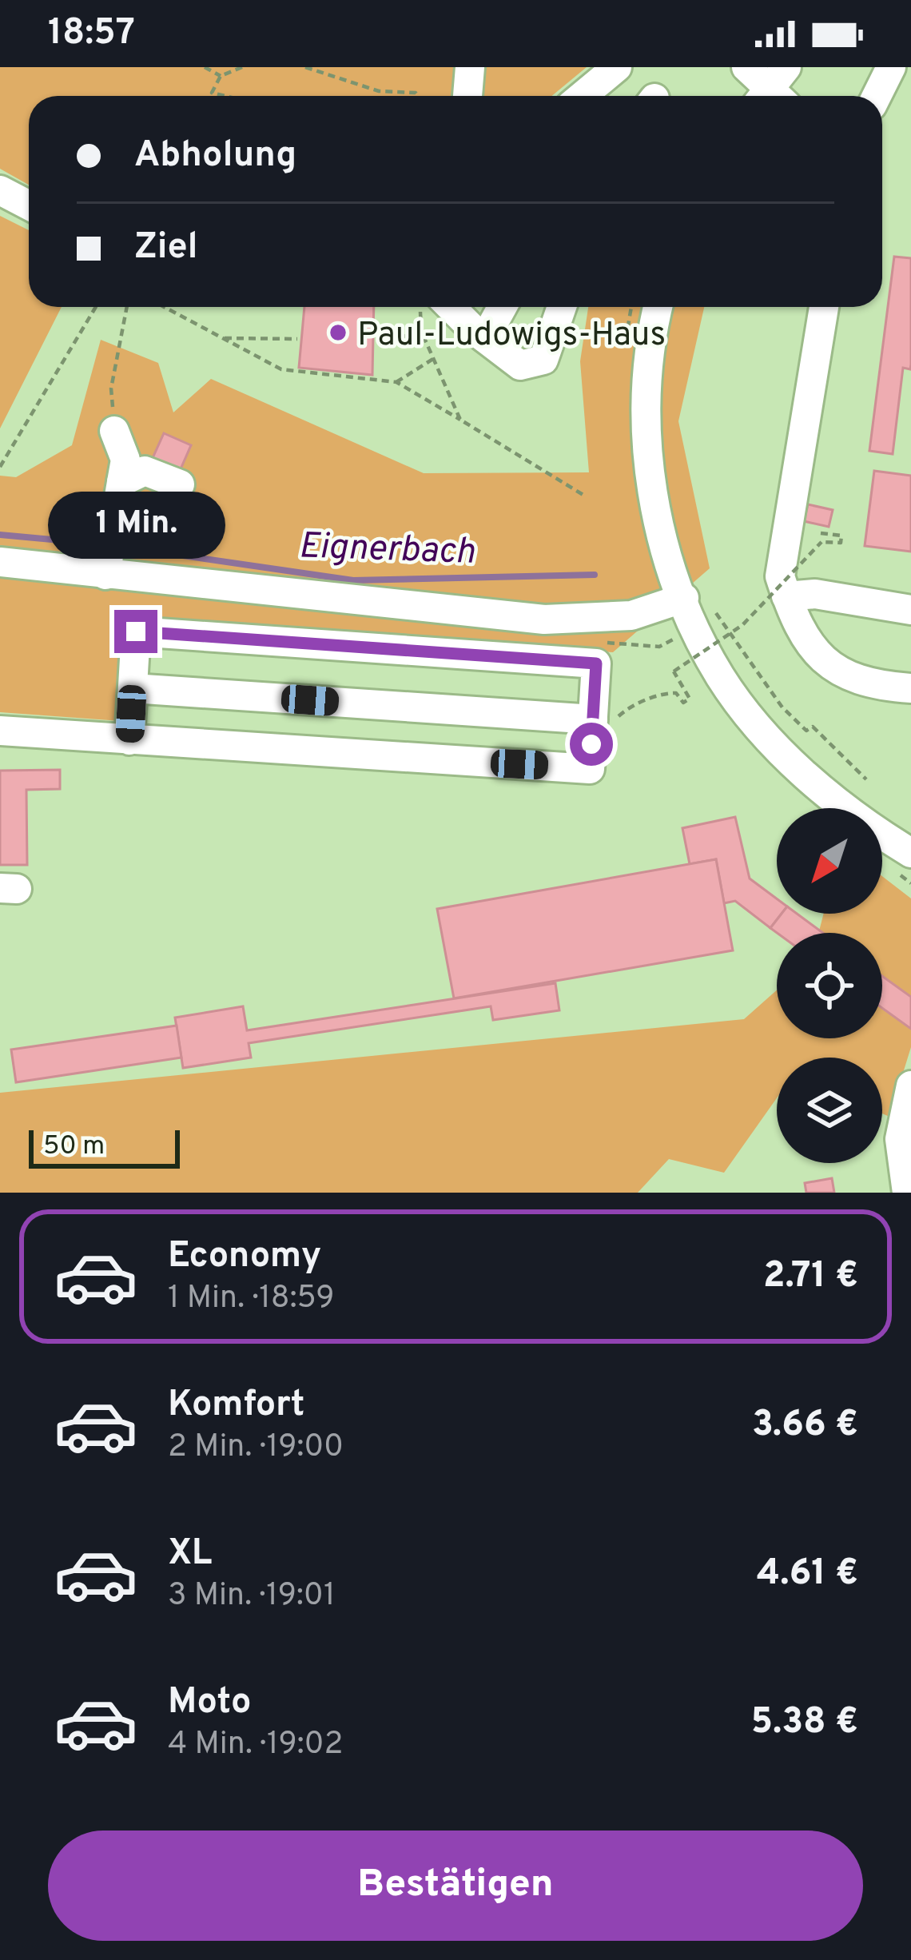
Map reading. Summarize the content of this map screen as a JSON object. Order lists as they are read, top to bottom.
{
  "water": ["Eignerbach"],
  "places": ["Paul-Ludowigs-Haus"],
  "scale_bar": "50 m",
  "north": "bottom left",
  "page": {
    "status": "18:57",
    "banner": ["Abholung", "Ziel"],
    "bubble": "1 Min.",
    "scale": "50 m",
    "list": [
      {
        "name": "Economy",
        "note": "1 Min. · 18:59",
        "value": "2.71 €"
      },
      {
        "name": "Komfort",
        "note": "2 Min. · 19:00",
        "value": "3.66 €"
      },
      {
        "name": "XL",
        "note": "3 Min. · 19:01",
        "value": "4.61 €"
      },
      {
        "name": "Moto",
        "note": "4 Min. · 19:02",
        "value": "5.38 €"
      }
    ],
    "buttons": "Bestätigen"
  }
}
